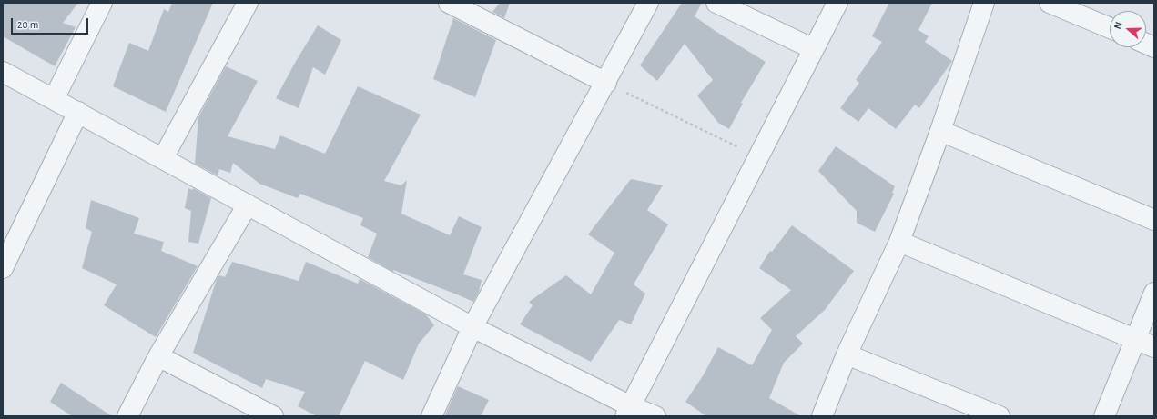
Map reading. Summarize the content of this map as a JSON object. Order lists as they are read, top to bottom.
{
  "scale_bar": "20 m",
  "north": "left"
}
